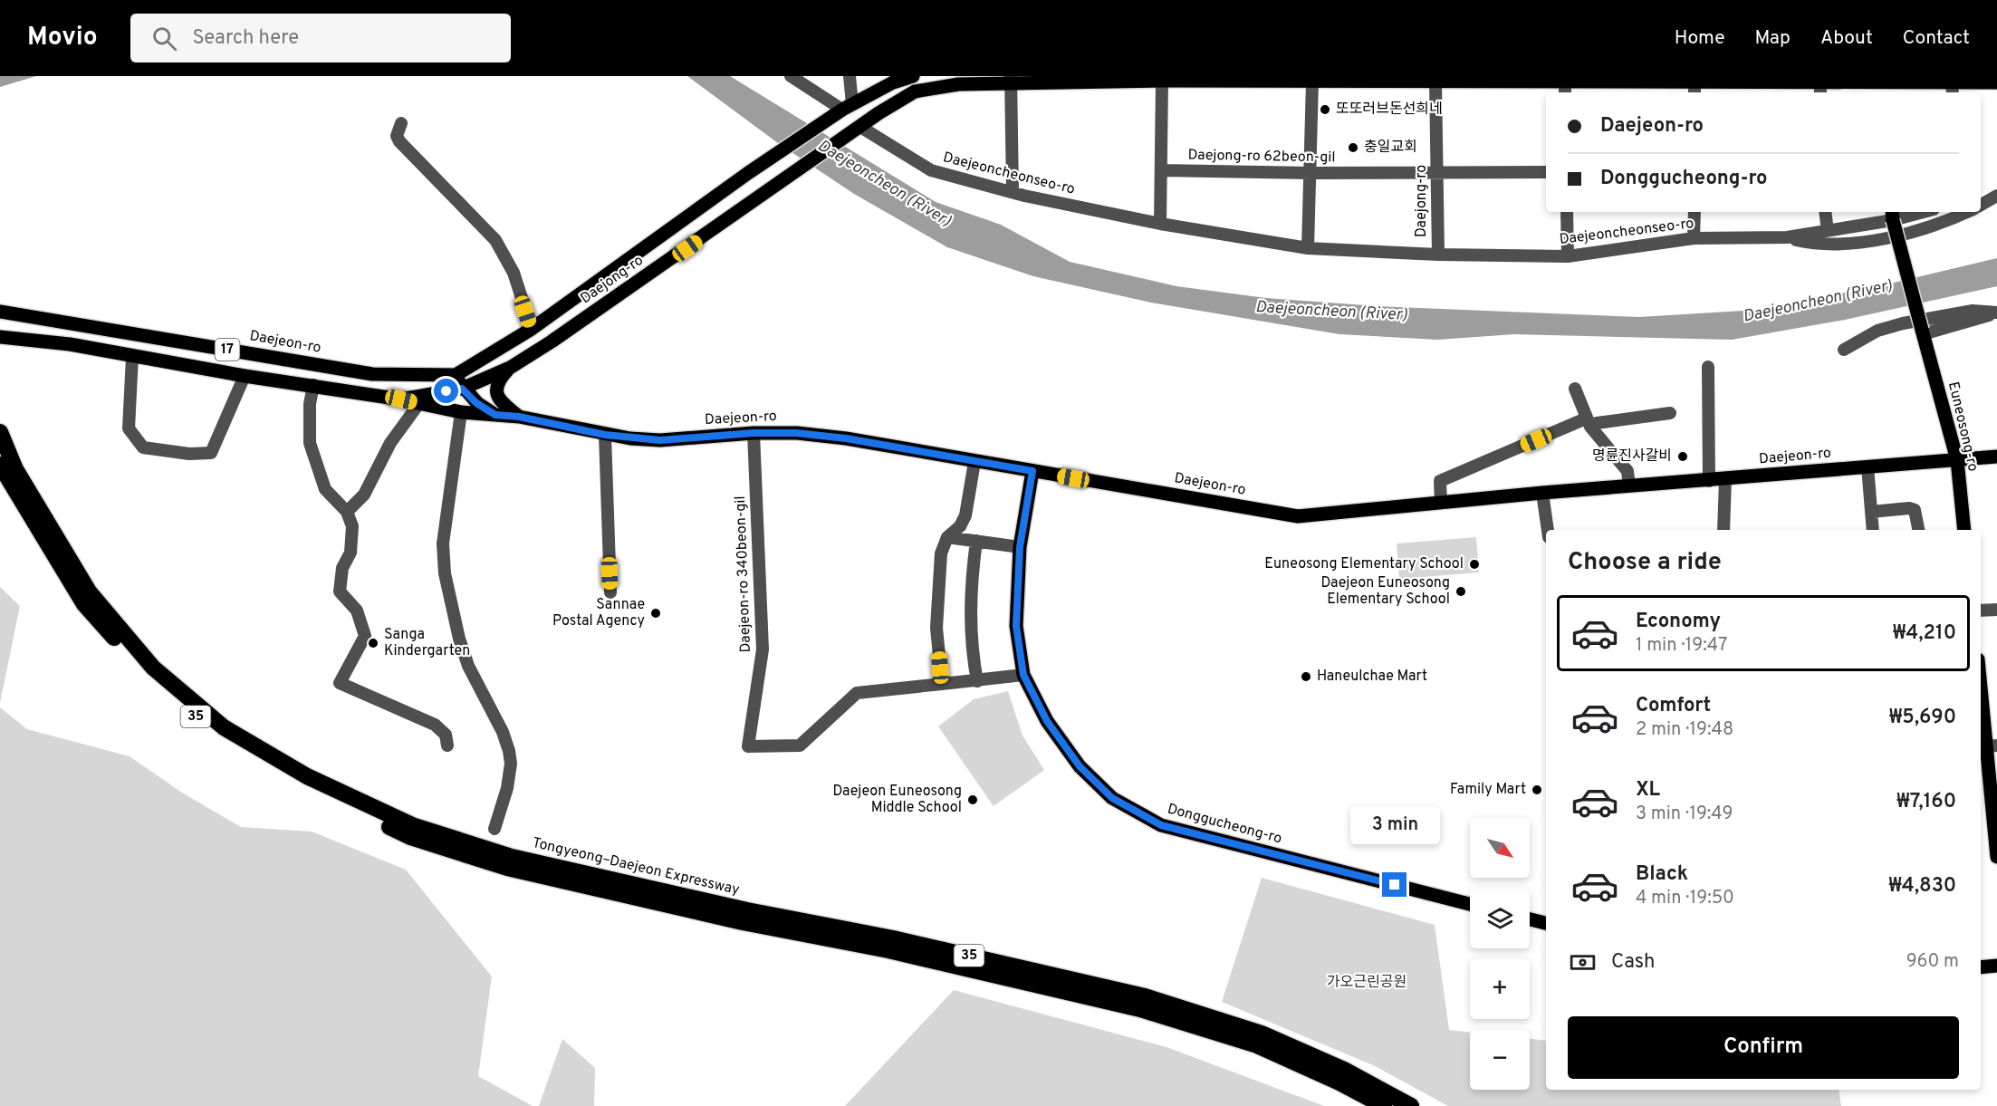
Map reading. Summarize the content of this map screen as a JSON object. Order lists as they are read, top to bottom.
{
  "streets": {
    "highway": ["35", "Tongyeong–Daejeon Expressway"],
    "main road": [
      "Daejong-ro",
      "Daejeon-ro",
      "17",
      "Euneosong-ro",
      "Donggucheong-ro"
    ],
    "street": ["Daejong-ro 62beon-gil", "Daejeoncheonseo-ro", "Daejeon-ro 340beon-gil"]
  },
  "crossings": [
    ["Daejong-ro 62beon-gil", "Daejong-ro"],
    ["Daejeoncheonseo-ro", "Daejong-ro"],
    ["Daejeoncheonseo-ro", "17"],
    ["Daejeoncheonseo-ro", "Euneosong-ro"],
    ["Daejong-ro", "Daejeon-ro"],
    ["Daejong-ro", "17"],
    ["Daejeon-ro", "17"],
    ["Daejeon-ro", "Euneosong-ro"],
    ["Daejeon-ro", "Daejeon-ro 340beon-gil"],
    ["Daejeon-ro", "Donggucheong-ro"]
  ],
  "water": ["Daejeoncheon (River)"],
  "parks": ["가오근린공원"],
  "places": [
    "또또러브돈선희네",
    "충일교회",
    "명륜진사갈비",
    "Euneosong Elementary School",
    "Daejeon Euneosong Elementary School",
    "Sannae Postal Agency",
    "Sanga Kindergarten",
    "Haneulchae Mart",
    "Family Mart",
    "Daejeon Euneosong Middle School"
  ],
  "north": "bottom right",
  "page": {
    "header": "Movio",
    "search": "Search here",
    "nav": [
      "Home",
      "Map",
      "About",
      "Contact"
    ],
    "banner": ["Daejeon-ro", "Donggucheong-ro"],
    "heading": "Choose a ride",
    "list": [
      {
        "name": "Economy",
        "note": "1 min · 19:47",
        "value": "₩4,210"
      },
      {
        "name": "Comfort",
        "note": "2 min · 19:48",
        "value": "₩5,690"
      },
      {
        "name": "XL",
        "note": "3 min · 19:49",
        "value": "₩7,160"
      },
      {
        "name": "Black",
        "note": "4 min · 19:50",
        "value": "₩4,830"
      }
    ],
    "bubble": "3 min",
    "map_buttons": ["+", "−"],
    "pay": ["Cash", "960 m"],
    "buttons": "Confirm"
  }
}
